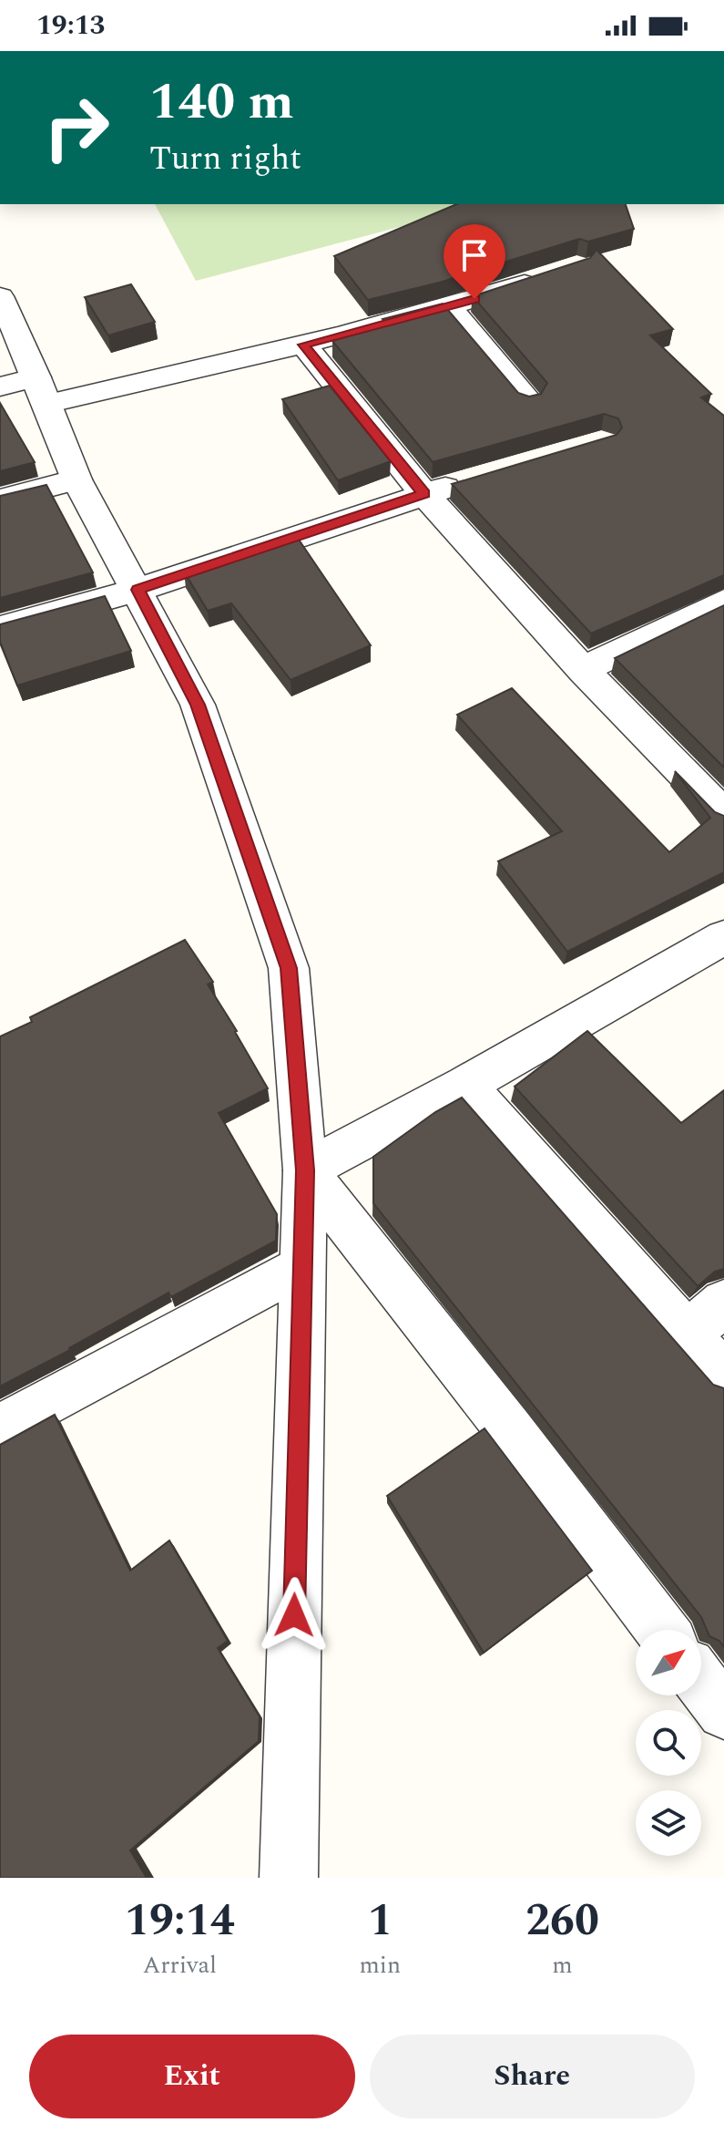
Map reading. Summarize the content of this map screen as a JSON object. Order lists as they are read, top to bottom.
{
  "north": "top right",
  "page": {
    "status": "19:13",
    "turn": ["140 m", "Turn right"],
    "eta": [
      "19:14",
      "Arrival",
      "1",
      "min",
      "260",
      "m"
    ],
    "buttons": ["Exit", "Share"]
  }
}
